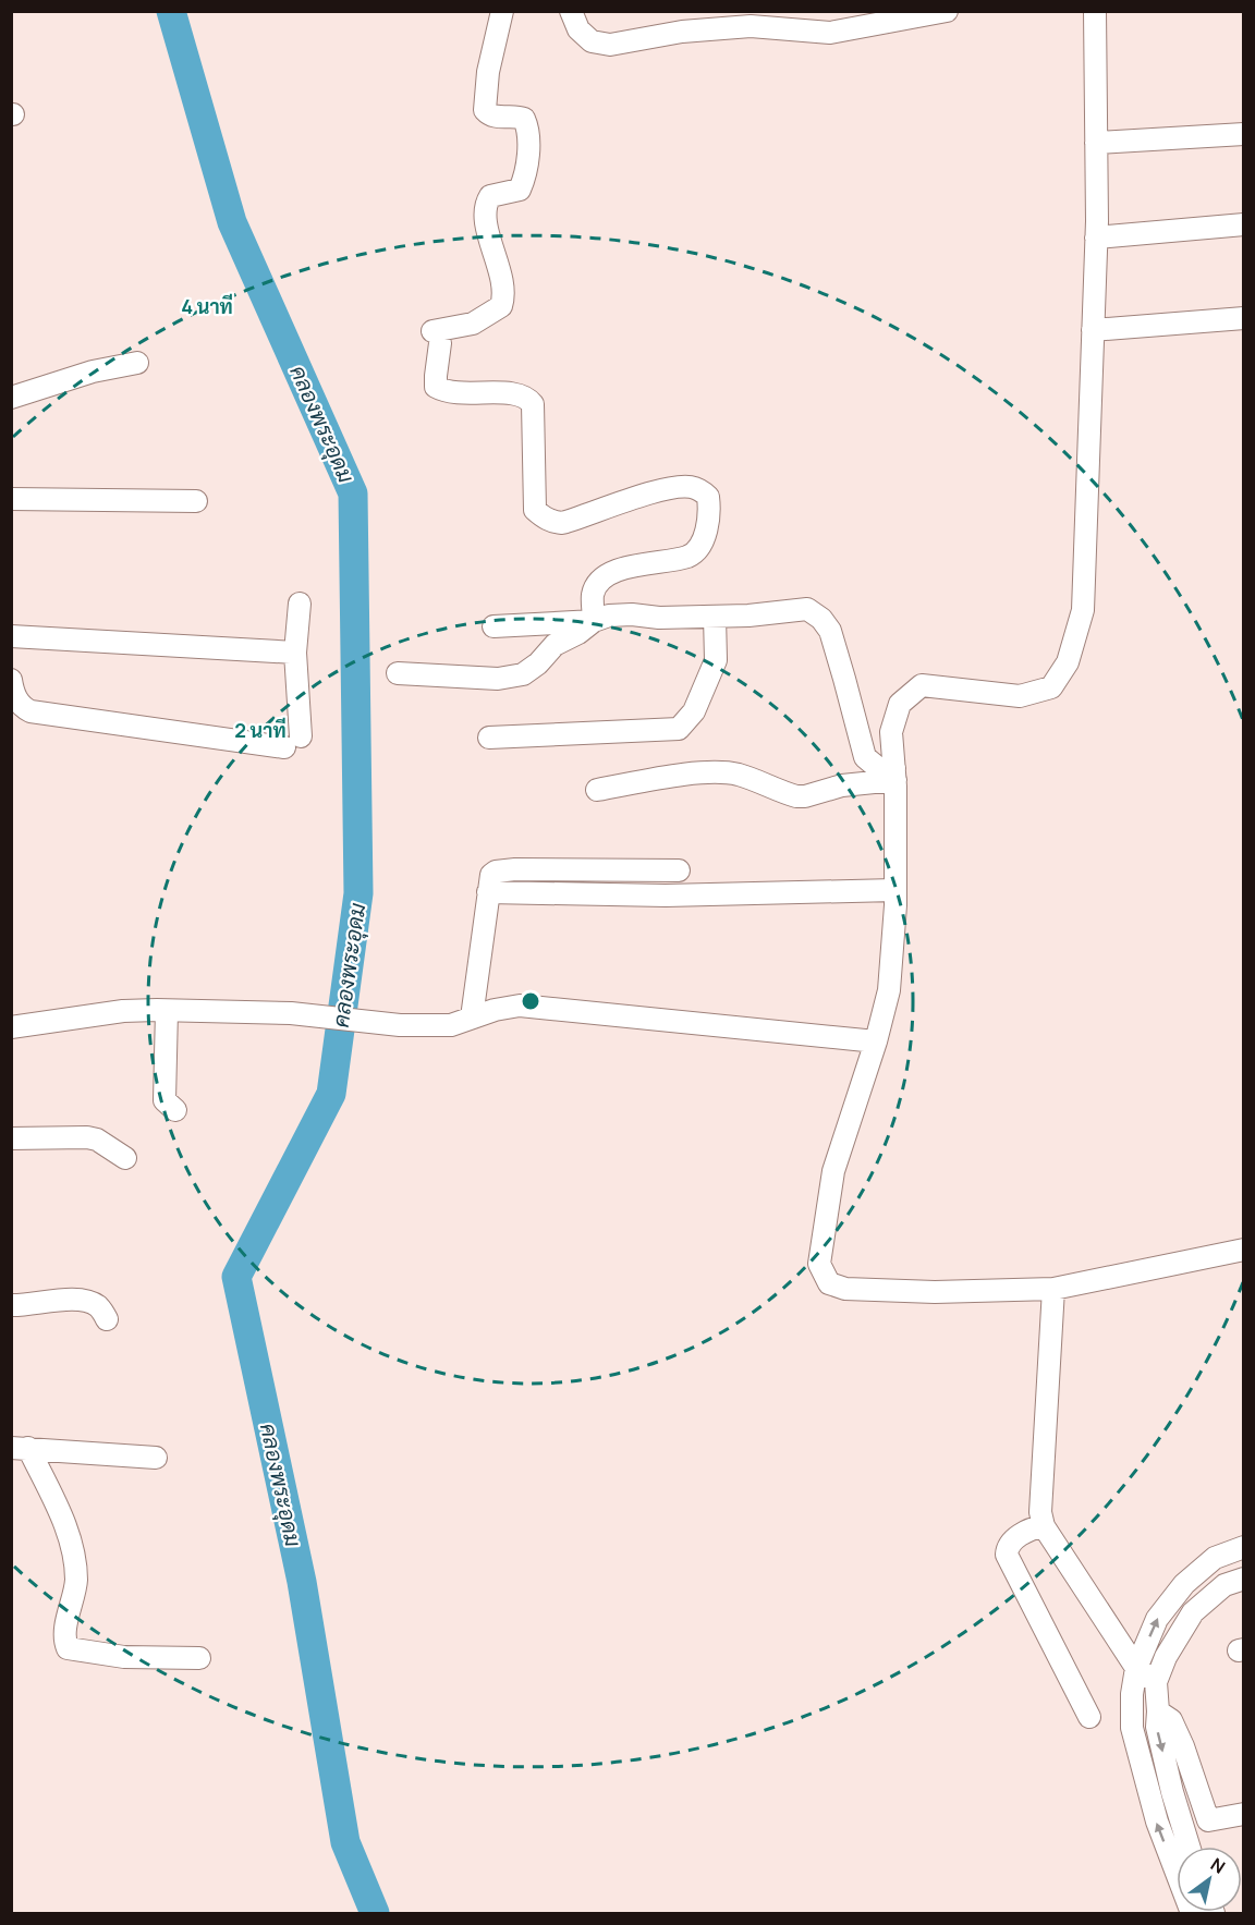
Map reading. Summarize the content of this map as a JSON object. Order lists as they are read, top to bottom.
{
  "water": ["คลองพระอุดม"],
  "north": "top right",
  "rings": ["4 นาที", "2 นาที"]
}
